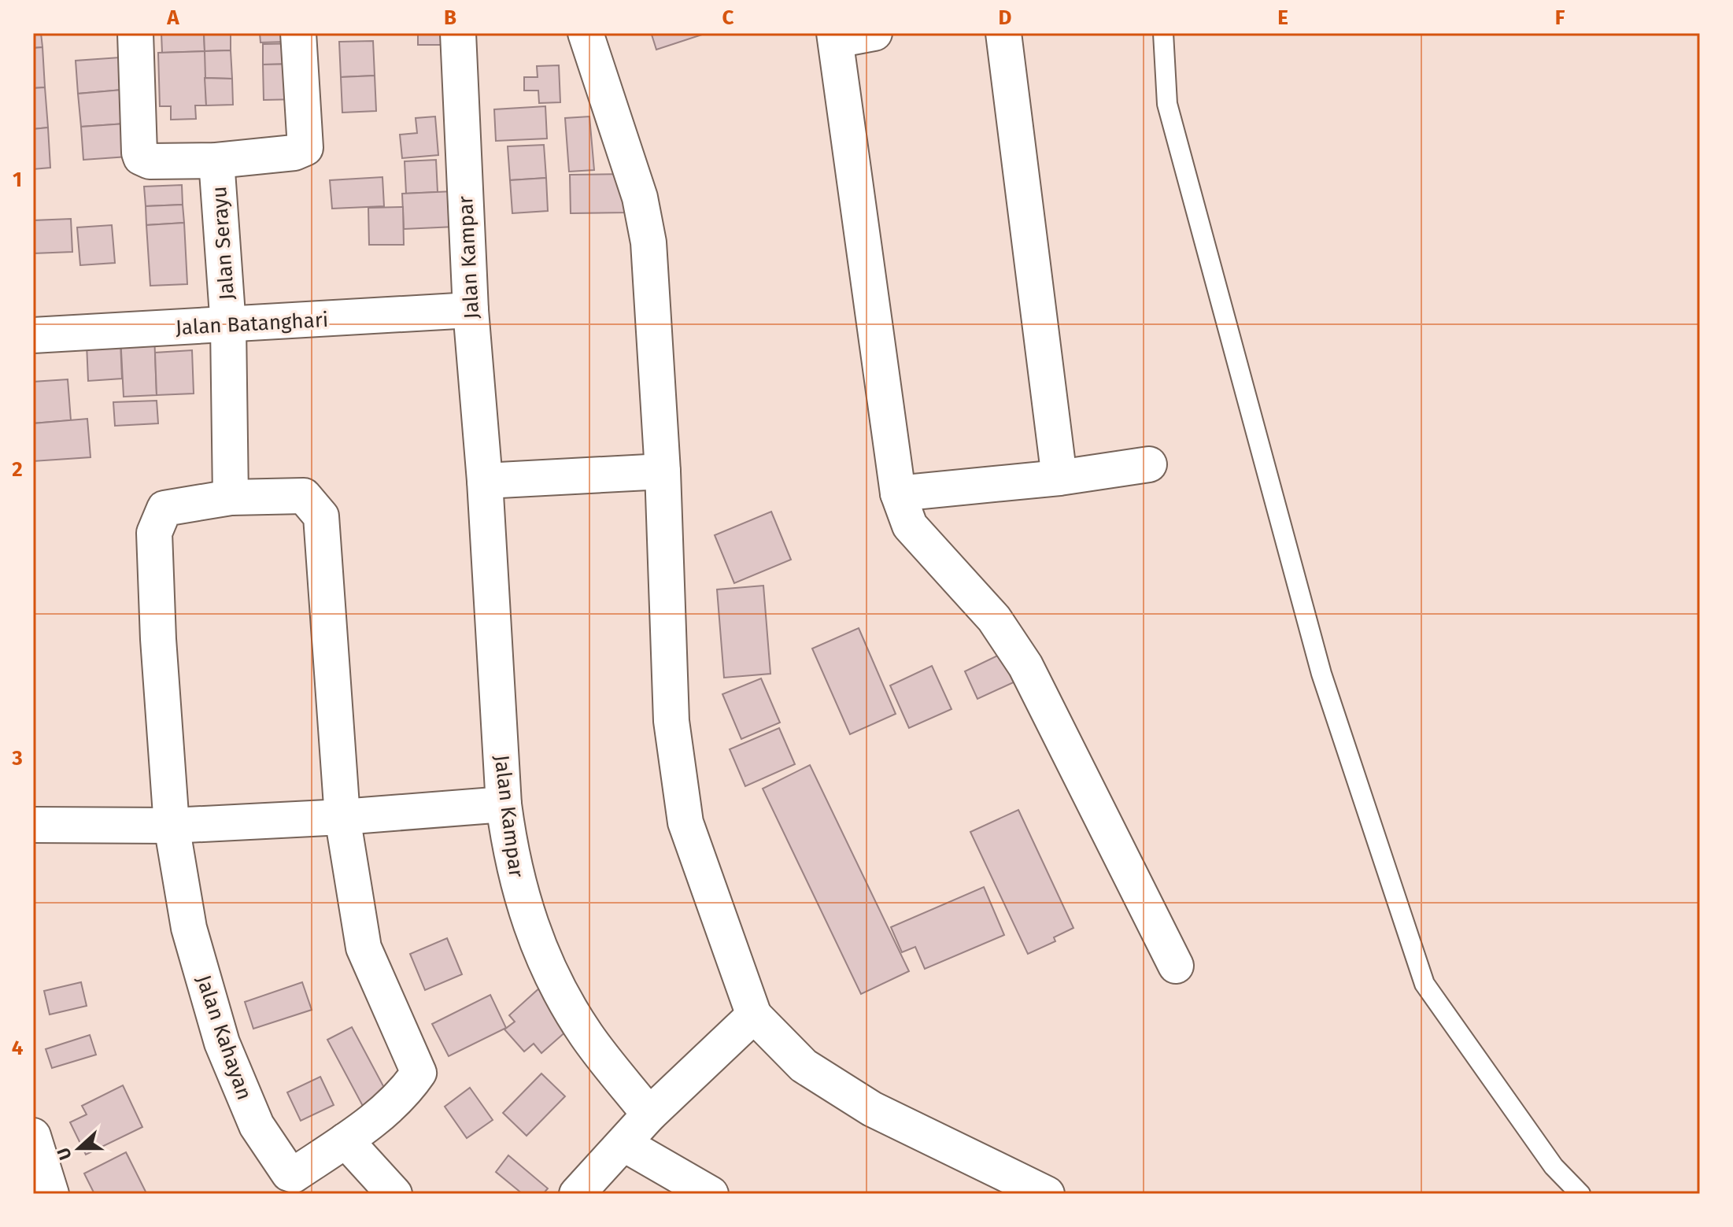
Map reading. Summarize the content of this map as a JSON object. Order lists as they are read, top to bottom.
{
  "streets": {
    "street": [
      "Jalan Serayu",
      "Jalan Kampar",
      "Jalan Batanghari",
      "Jalan Kahayan"
    ]
  },
  "crossings": [
    ["Jalan Serayu", "Jalan Batanghari"],
    ["Jalan Kampar", "Jalan Batanghari"]
  ],
  "north": "left",
  "grid": {
    "columns": [
      "A",
      "B",
      "C",
      "D",
      "E",
      "F"
    ],
    "rows": [
      "1",
      "2",
      "3",
      "4"
    ]
  }
}
